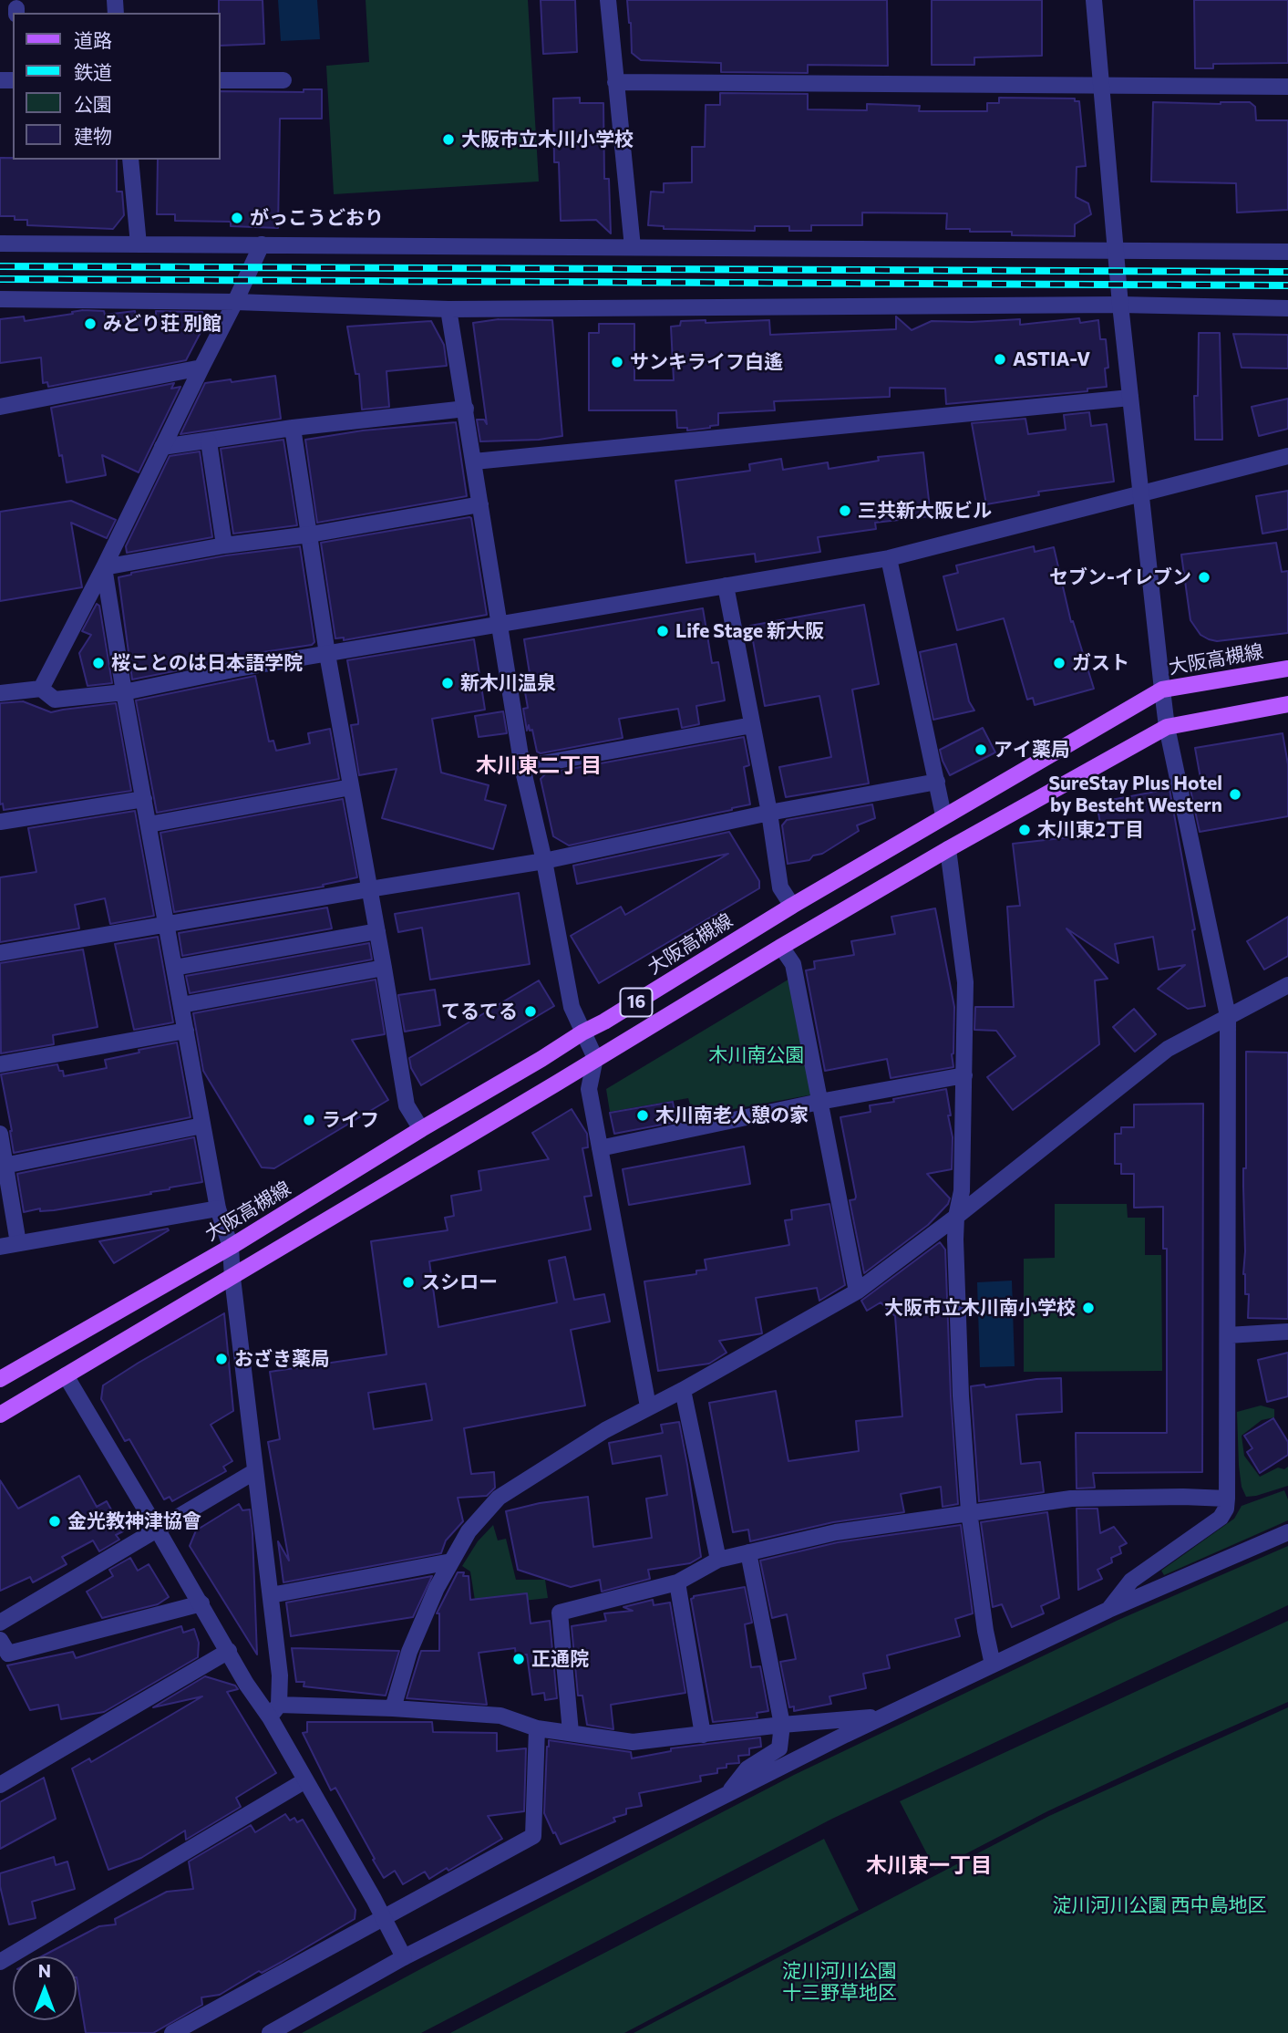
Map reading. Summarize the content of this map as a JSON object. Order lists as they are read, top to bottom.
{
  "streets": {
    "main road": ["大阪高槻線", "16"]
  },
  "districts": ["木川東二丁目", "木川東一丁目"],
  "parks": ["木川南公園", "淀川河川公園 西中島地区", "淀川河川公園 十三野草地区"],
  "places": [
    "大阪市立木川小学校",
    "がっこうどおり",
    "みどり荘 別館",
    "ASTIA-V",
    "サンキライフ白遙",
    "三共新大阪ビル",
    "セブン-イレブン",
    "Life Stage 新大阪",
    "桜ことのは日本語学院",
    "ガスト",
    "新木川温泉",
    "アイ薬局",
    "SureStay Plus Hotel by Besteht Western",
    "木川東2丁目",
    "てるてる",
    "木川南老人憩の家",
    "ライフ",
    "スシロー",
    "大阪市立木川南小学校",
    "おざき薬局",
    "金光教神津協會",
    "正通院"
  ],
  "legend": [
    "道路",
    "鉄道",
    "公園",
    "建物"
  ],
  "north": "top"
}
